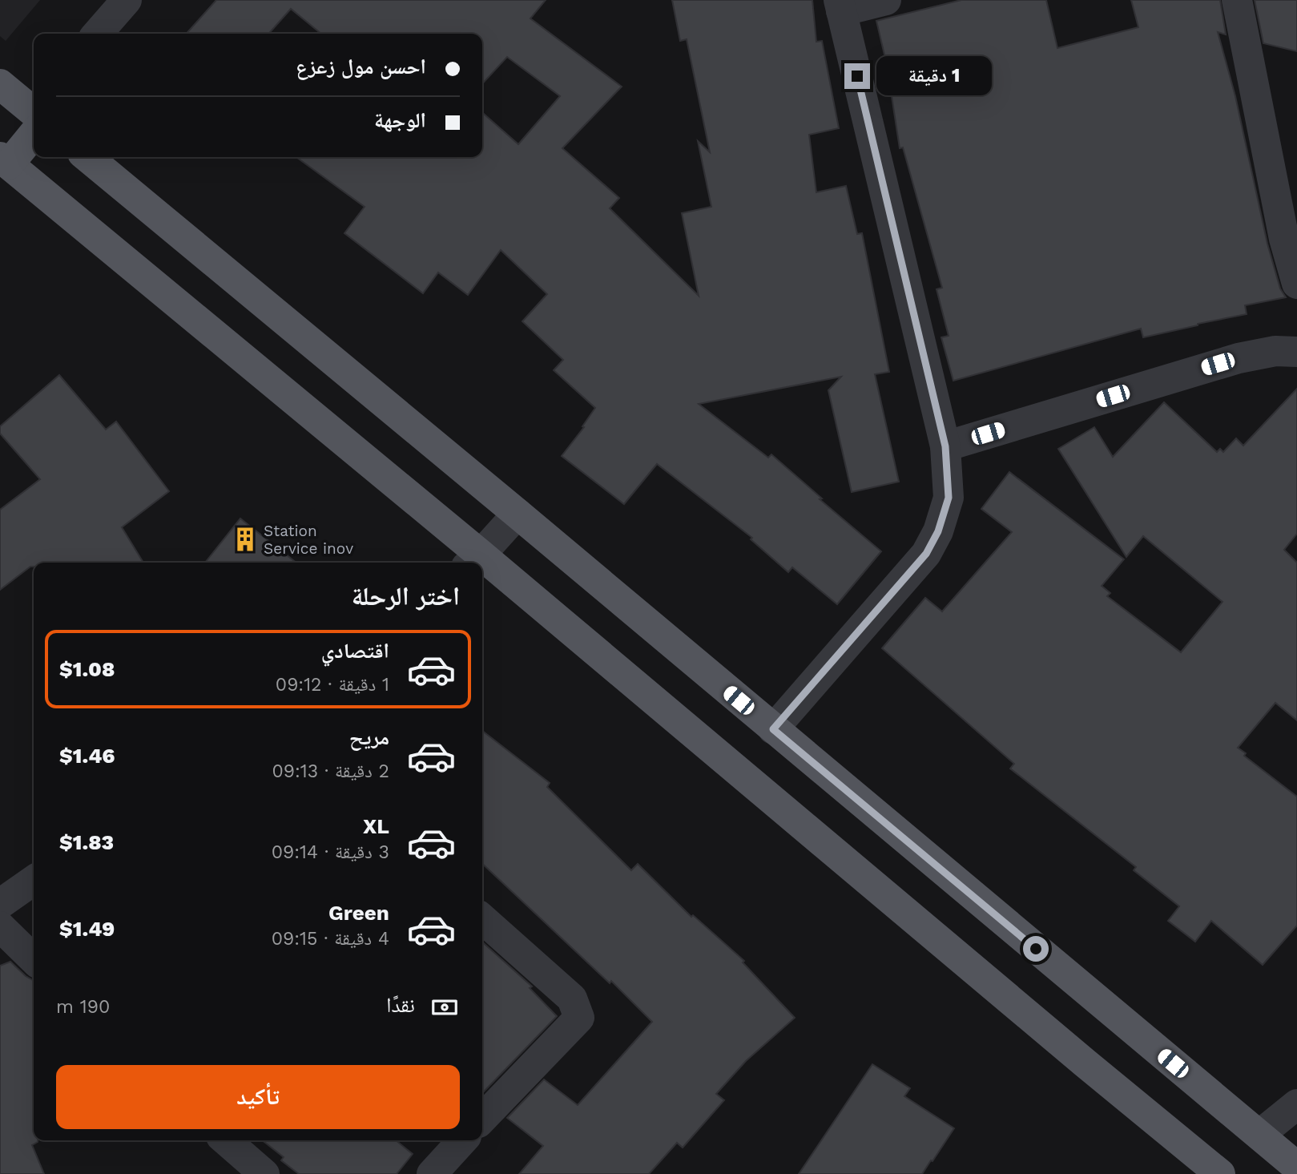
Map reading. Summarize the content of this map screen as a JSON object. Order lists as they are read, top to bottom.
{
  "places": {
    "building": ["Station Service inov"]
  },
  "page": {
    "banner": ["احسن مول زعزع", "الوجهة"],
    "bubble": "1 دقيقة",
    "heading": "اختر الرحلة",
    "list": [
      {
        "name": "اقتصادي",
        "note": "1 دقيقة · 09:12",
        "value": "$1.08"
      },
      {
        "name": "مريح",
        "note": "2 دقيقة · 09:13",
        "value": "$1.46"
      },
      {
        "name": "XL",
        "note": "3 دقيقة · 09:14",
        "value": "$1.83"
      },
      {
        "name": "Green",
        "note": "4 دقيقة · 09:15",
        "value": "$1.49"
      }
    ],
    "pay": ["نقدًا", "190 m"],
    "buttons": "تأكيد"
  }
}
